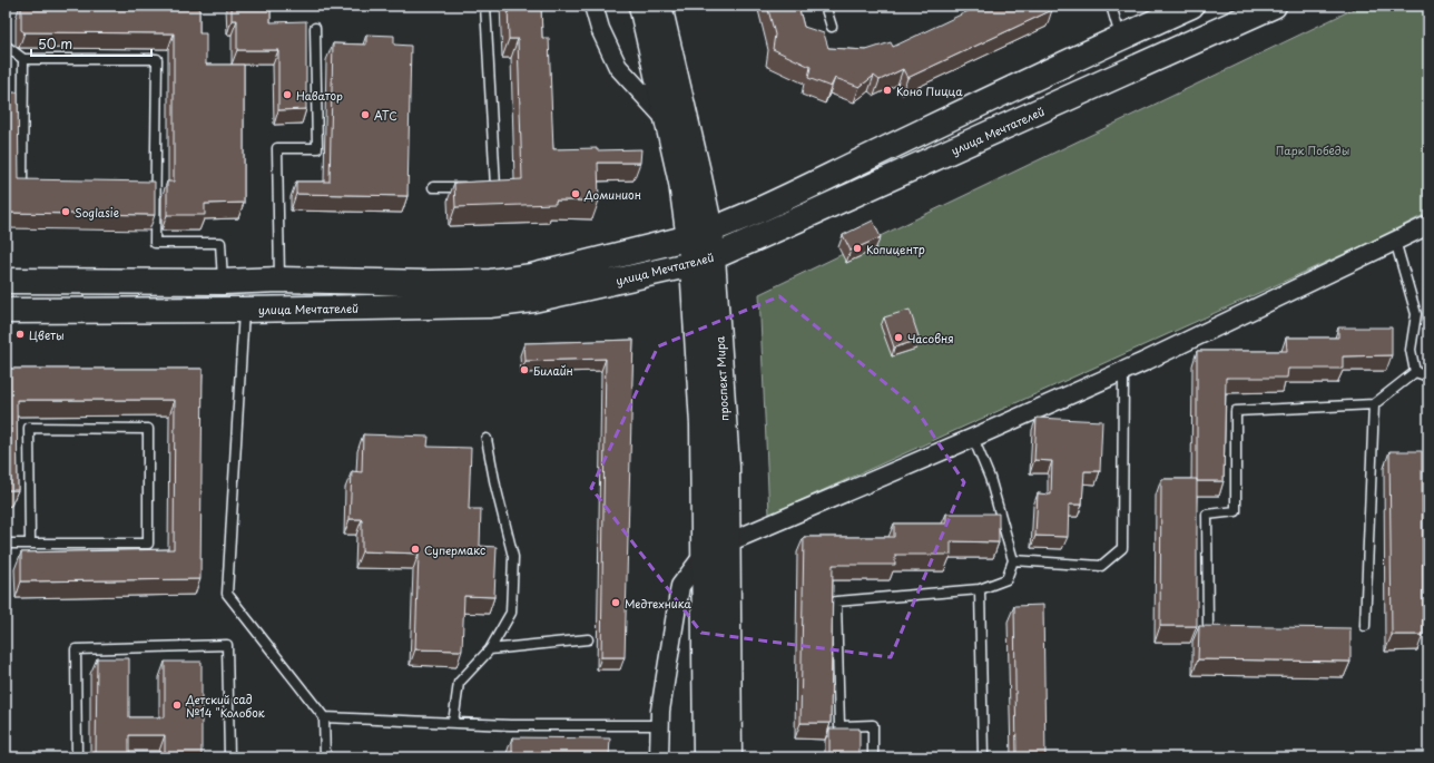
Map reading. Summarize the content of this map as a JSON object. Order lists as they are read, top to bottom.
{
  "streets": {
    "street": ["улица Мечтателей", "проспект Мира"]
  },
  "crossings": [
    ["улица Мечтателей", "проспект Мира"]
  ],
  "parks": ["Парк Победы"],
  "places": [
    "Коно Пицца",
    "Наватор",
    "АТС",
    "Доминион",
    "Soglasie",
    "Копицентр",
    "Цветы",
    "Часовня",
    "Билайн",
    "Супермакс",
    "Медтехника",
    "Детский сад №14 \"Колобок"
  ],
  "scale_bar": "50 m"
}
